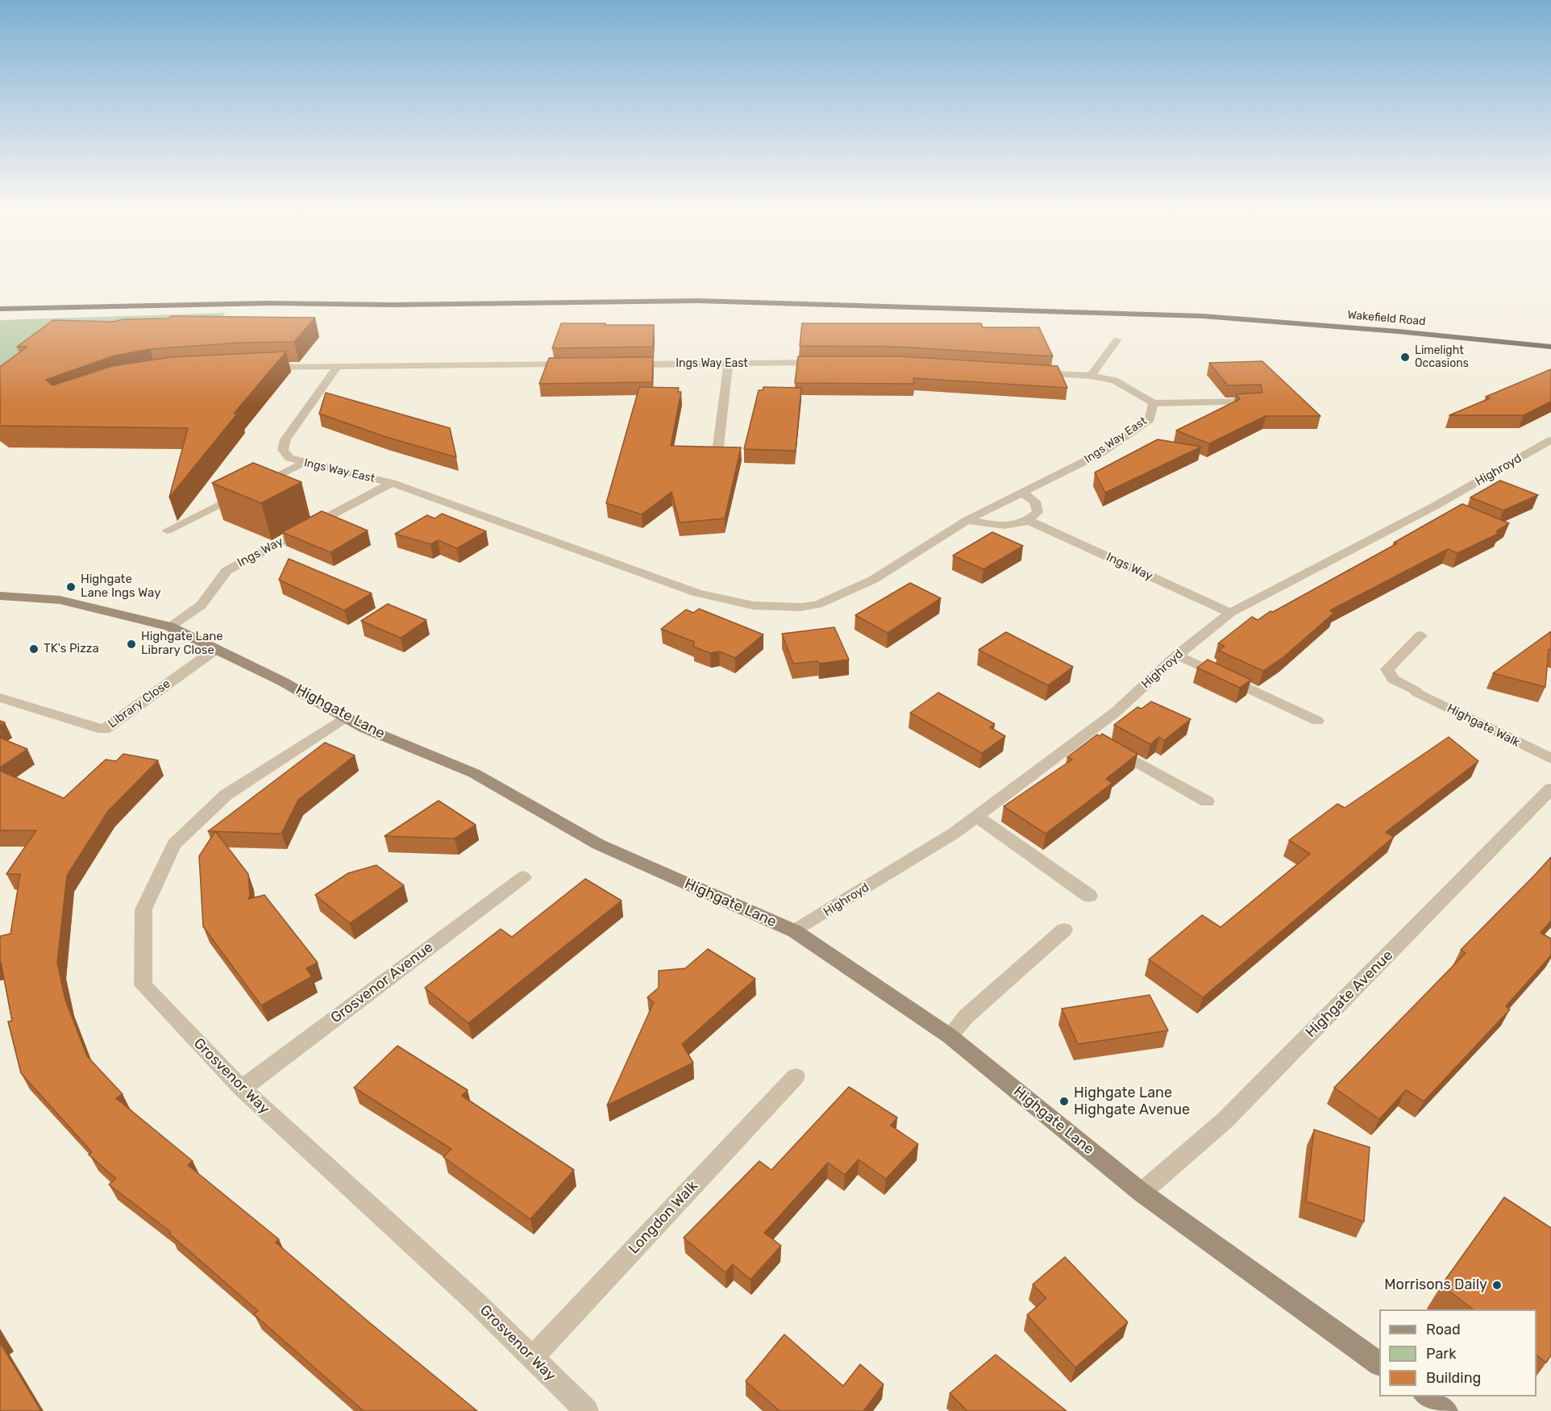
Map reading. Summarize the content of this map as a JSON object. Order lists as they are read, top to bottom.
{
  "streets": {
    "highway": ["Wakefield Road"],
    "street": [
      "Ings Way East",
      "Highroyd",
      "Ings Way",
      "Library Close",
      "Highgate Lane",
      "Highgate Walk",
      "Grosvenor Avenue",
      "Highgate Avenue",
      "Grosvenor Way",
      "Longdon Walk"
    ]
  },
  "crossings": [
    ["Ings Way East", "Ings Way"],
    ["Highroyd", "Ings Way"],
    ["Highroyd", "Highgate Lane"],
    ["Ings Way", "Highgate Lane"],
    ["Library Close", "Highgate Lane"],
    ["Highgate Lane", "Highgate Avenue"],
    ["Highgate Lane", "Grosvenor Way"],
    ["Grosvenor Avenue", "Grosvenor Way"],
    ["Grosvenor Way", "Longdon Walk"]
  ],
  "places": [
    "Limelight Occasions",
    "Highgate Lane Ings Way",
    "Highgate Lane Library Close",
    "TK's Pizza",
    "Highgate Lane Highgate Avenue",
    "Morrisons Daily"
  ],
  "legend": ["Road", "Park", "Building"]
}
